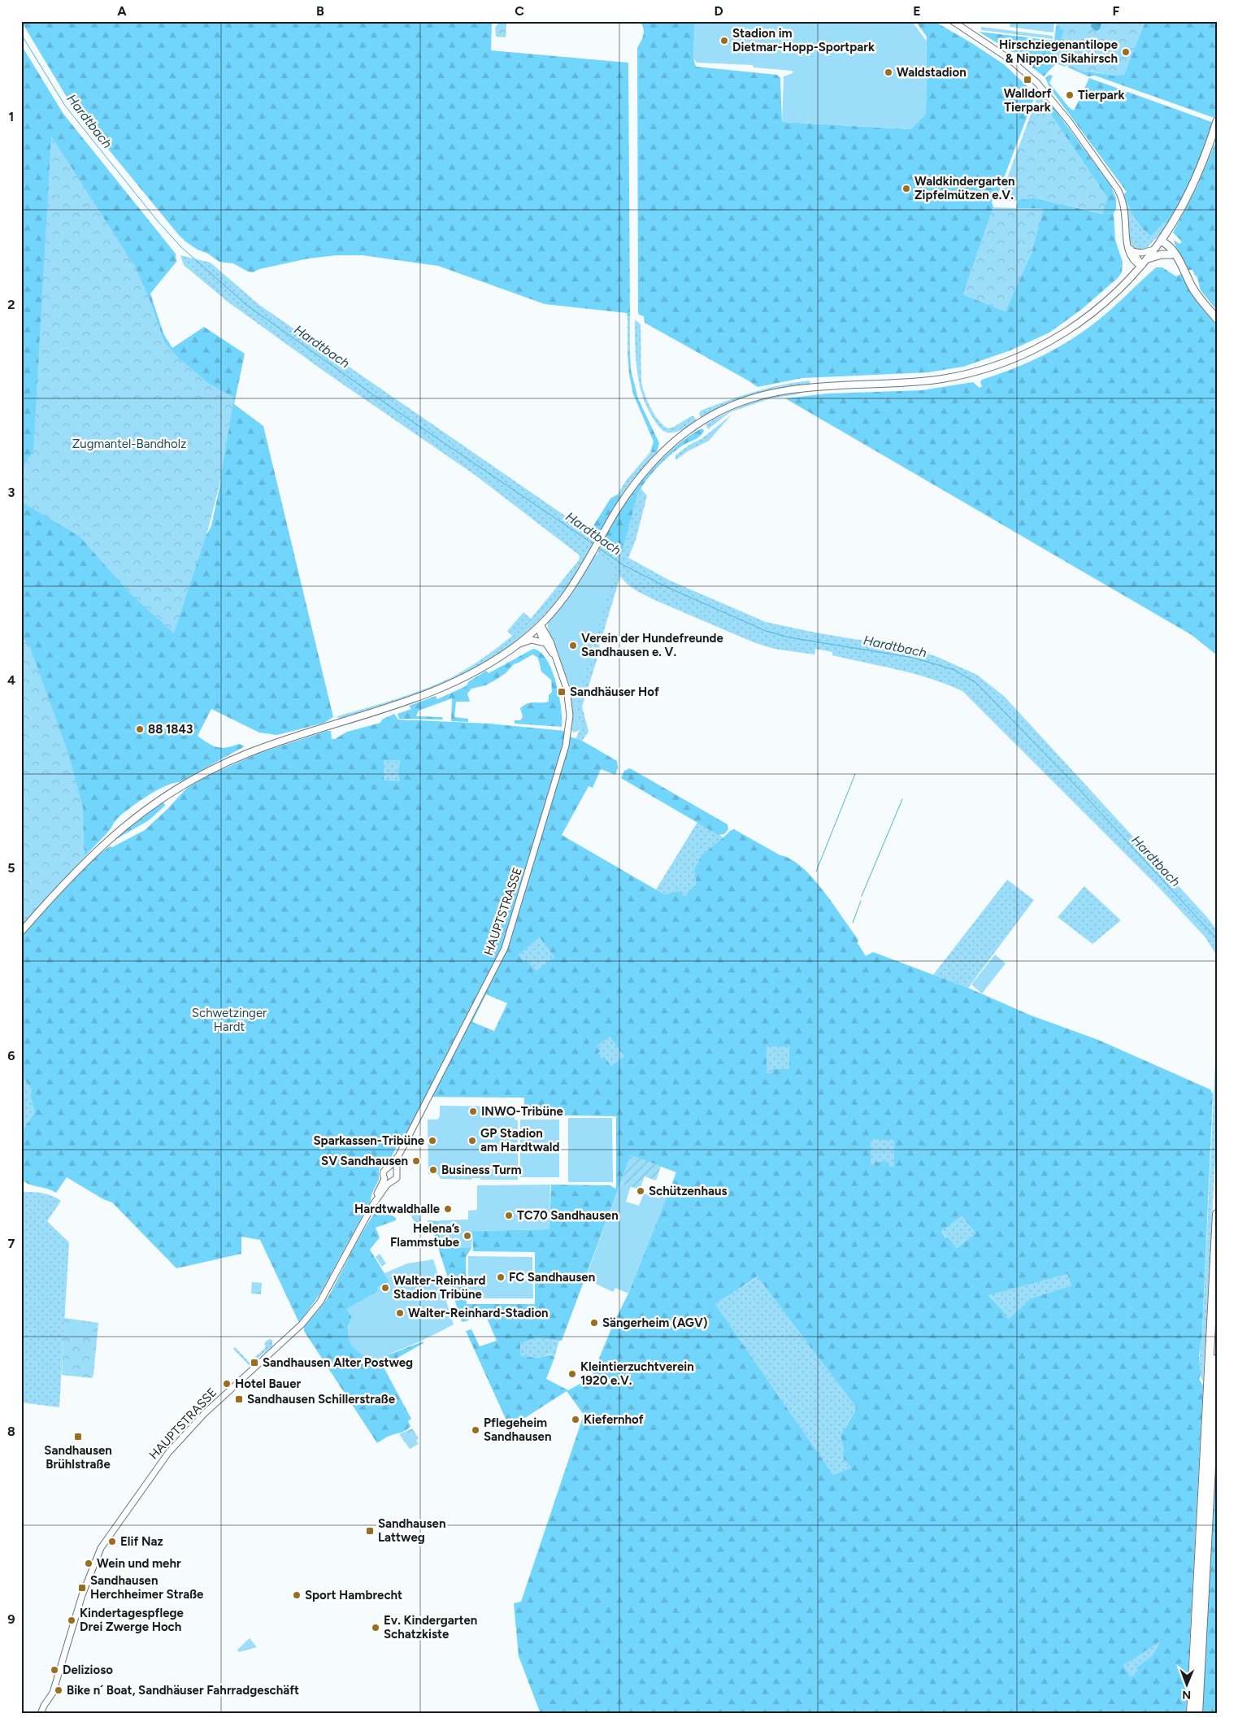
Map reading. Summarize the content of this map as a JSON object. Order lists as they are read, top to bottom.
{
  "streets": {
    "street": ["HAUPTSTRASSE"]
  },
  "water": ["Hardtbach"],
  "parks": ["Zugmantel-Bandholz", "Schwetzinger Hardt"],
  "places": {
    "other": [
      "Stadion im Dietmar-Hopp-Sportpark",
      "Hirschziegenantilope & Nippon Sikahirsch",
      "Waldstadion",
      "Tierpark",
      "Waldkindergarten Zipfelmützen e.V.",
      "Verein der Hundefreunde Sandhausen e. V.",
      "88 1843",
      "INWO-Tribüne",
      "Sparkassen-Tribüne",
      "GP Stadion am Hardtwald",
      "SV Sandhausen",
      "Business Turm",
      "Schützenhaus",
      "Hardtwaldhalle",
      "TC70 Sandhausen",
      "Helena’s Flammstube",
      "FC Sandhausen",
      "Walter-Reinhard Stadion Tribüne",
      "Walter-Reinhard-Stadion",
      "Sängerheim (AGV)",
      "Kleintierzuchtverein 1920 e.V.",
      "Hotel Bauer",
      "Kiefernhof",
      "Pflegeheim Sandhausen",
      "Elif Naz",
      "Wein und mehr",
      "Sport Hambrecht",
      "Kindertagespflege Drei Zwerge Hoch",
      "Ev. Kindergarten Schatzkiste",
      "Delizioso",
      "Bike n´ Boat, Sandhäuser Fahrradgeschäft"
    ],
    "transit": [
      "Walldorf Tierpark",
      "Sandhäuser Hof",
      "Sandhausen Alter Postweg",
      "Sandhausen Schillerstraße",
      "Sandhausen Brühlstraße",
      "Sandhausen Lattweg",
      "Sandhausen Herchheimer Straße"
    ]
  },
  "north": "bottom",
  "grid": {
    "columns": [
      "A",
      "B",
      "C",
      "D",
      "E",
      "F"
    ],
    "rows": [
      "1",
      "2",
      "3",
      "4",
      "5",
      "6",
      "7",
      "8",
      "9"
    ]
  }
}
